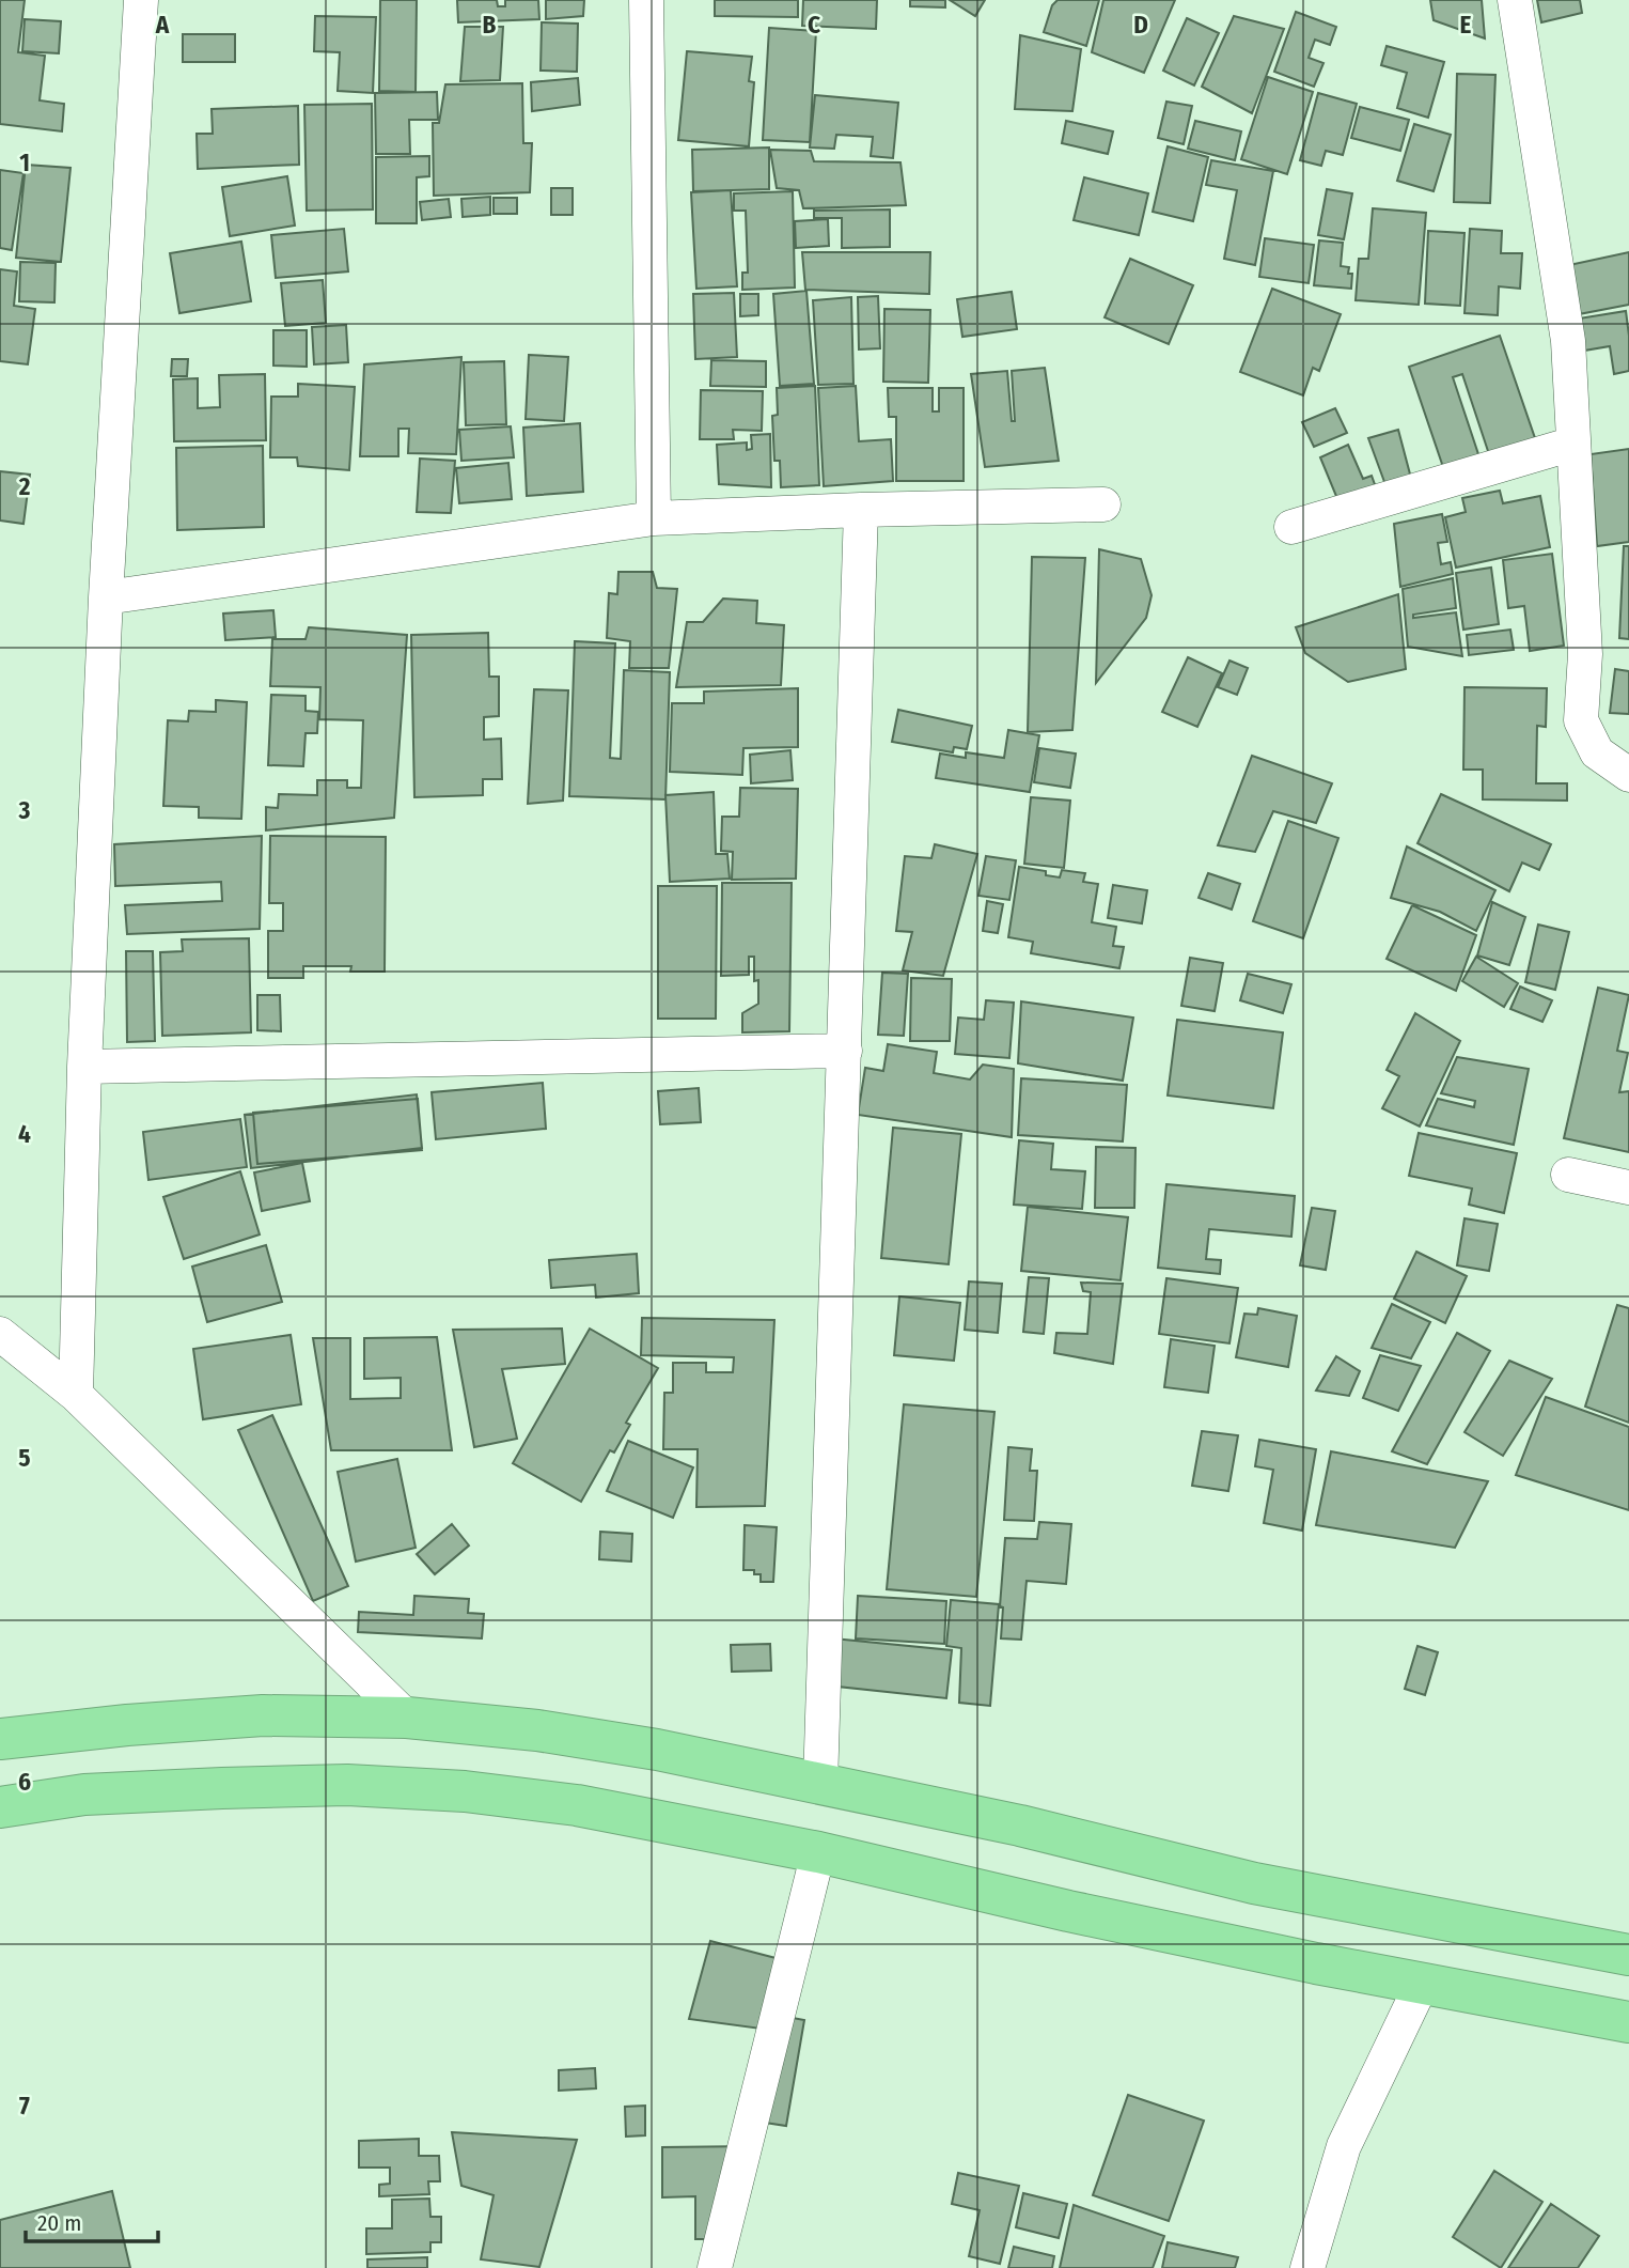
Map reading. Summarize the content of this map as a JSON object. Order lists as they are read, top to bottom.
{
  "scale_bar": "20 m",
  "grid": {
    "columns": [
      "A",
      "B",
      "C",
      "D",
      "E"
    ],
    "rows": [
      "1",
      "2",
      "3",
      "4",
      "5",
      "6",
      "7"
    ]
  }
}
